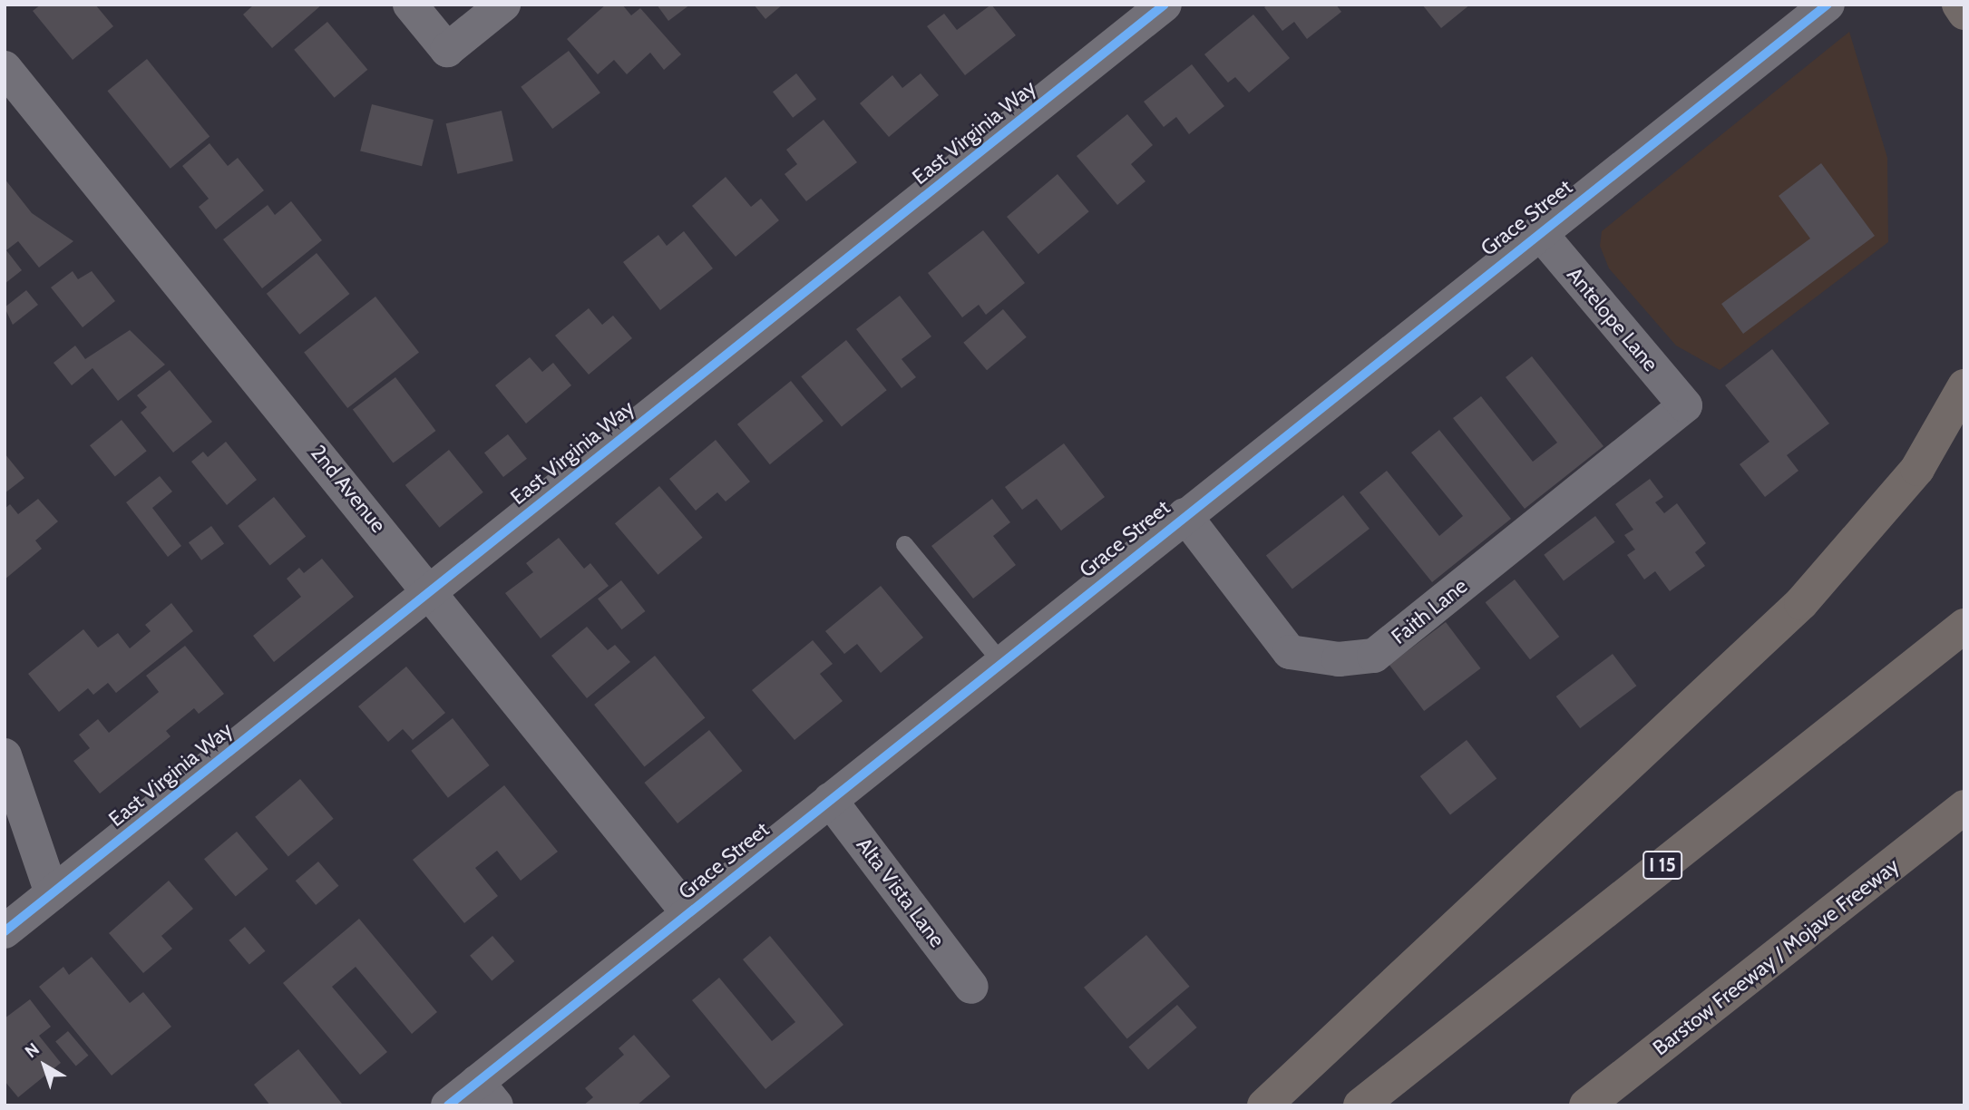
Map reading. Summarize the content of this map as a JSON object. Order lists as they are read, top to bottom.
{
  "streets": {
    "highway": ["I 15", "Barstow Freeway / Mojave Freeway"],
    "street": [
      "East Virginia Way",
      "Grace Street",
      "Antelope Lane",
      "2nd Avenue",
      "Faith Lane",
      "Alta Vista Lane"
    ]
  },
  "crossings": [
    ["East Virginia Way", "2nd Avenue"],
    ["Grace Street", "Antelope Lane"],
    ["Grace Street", "2nd Avenue"],
    ["Grace Street", "Faith Lane"],
    ["Grace Street", "Alta Vista Lane"],
    ["Antelope Lane", "Faith Lane"]
  ],
  "north": "top left"
}
